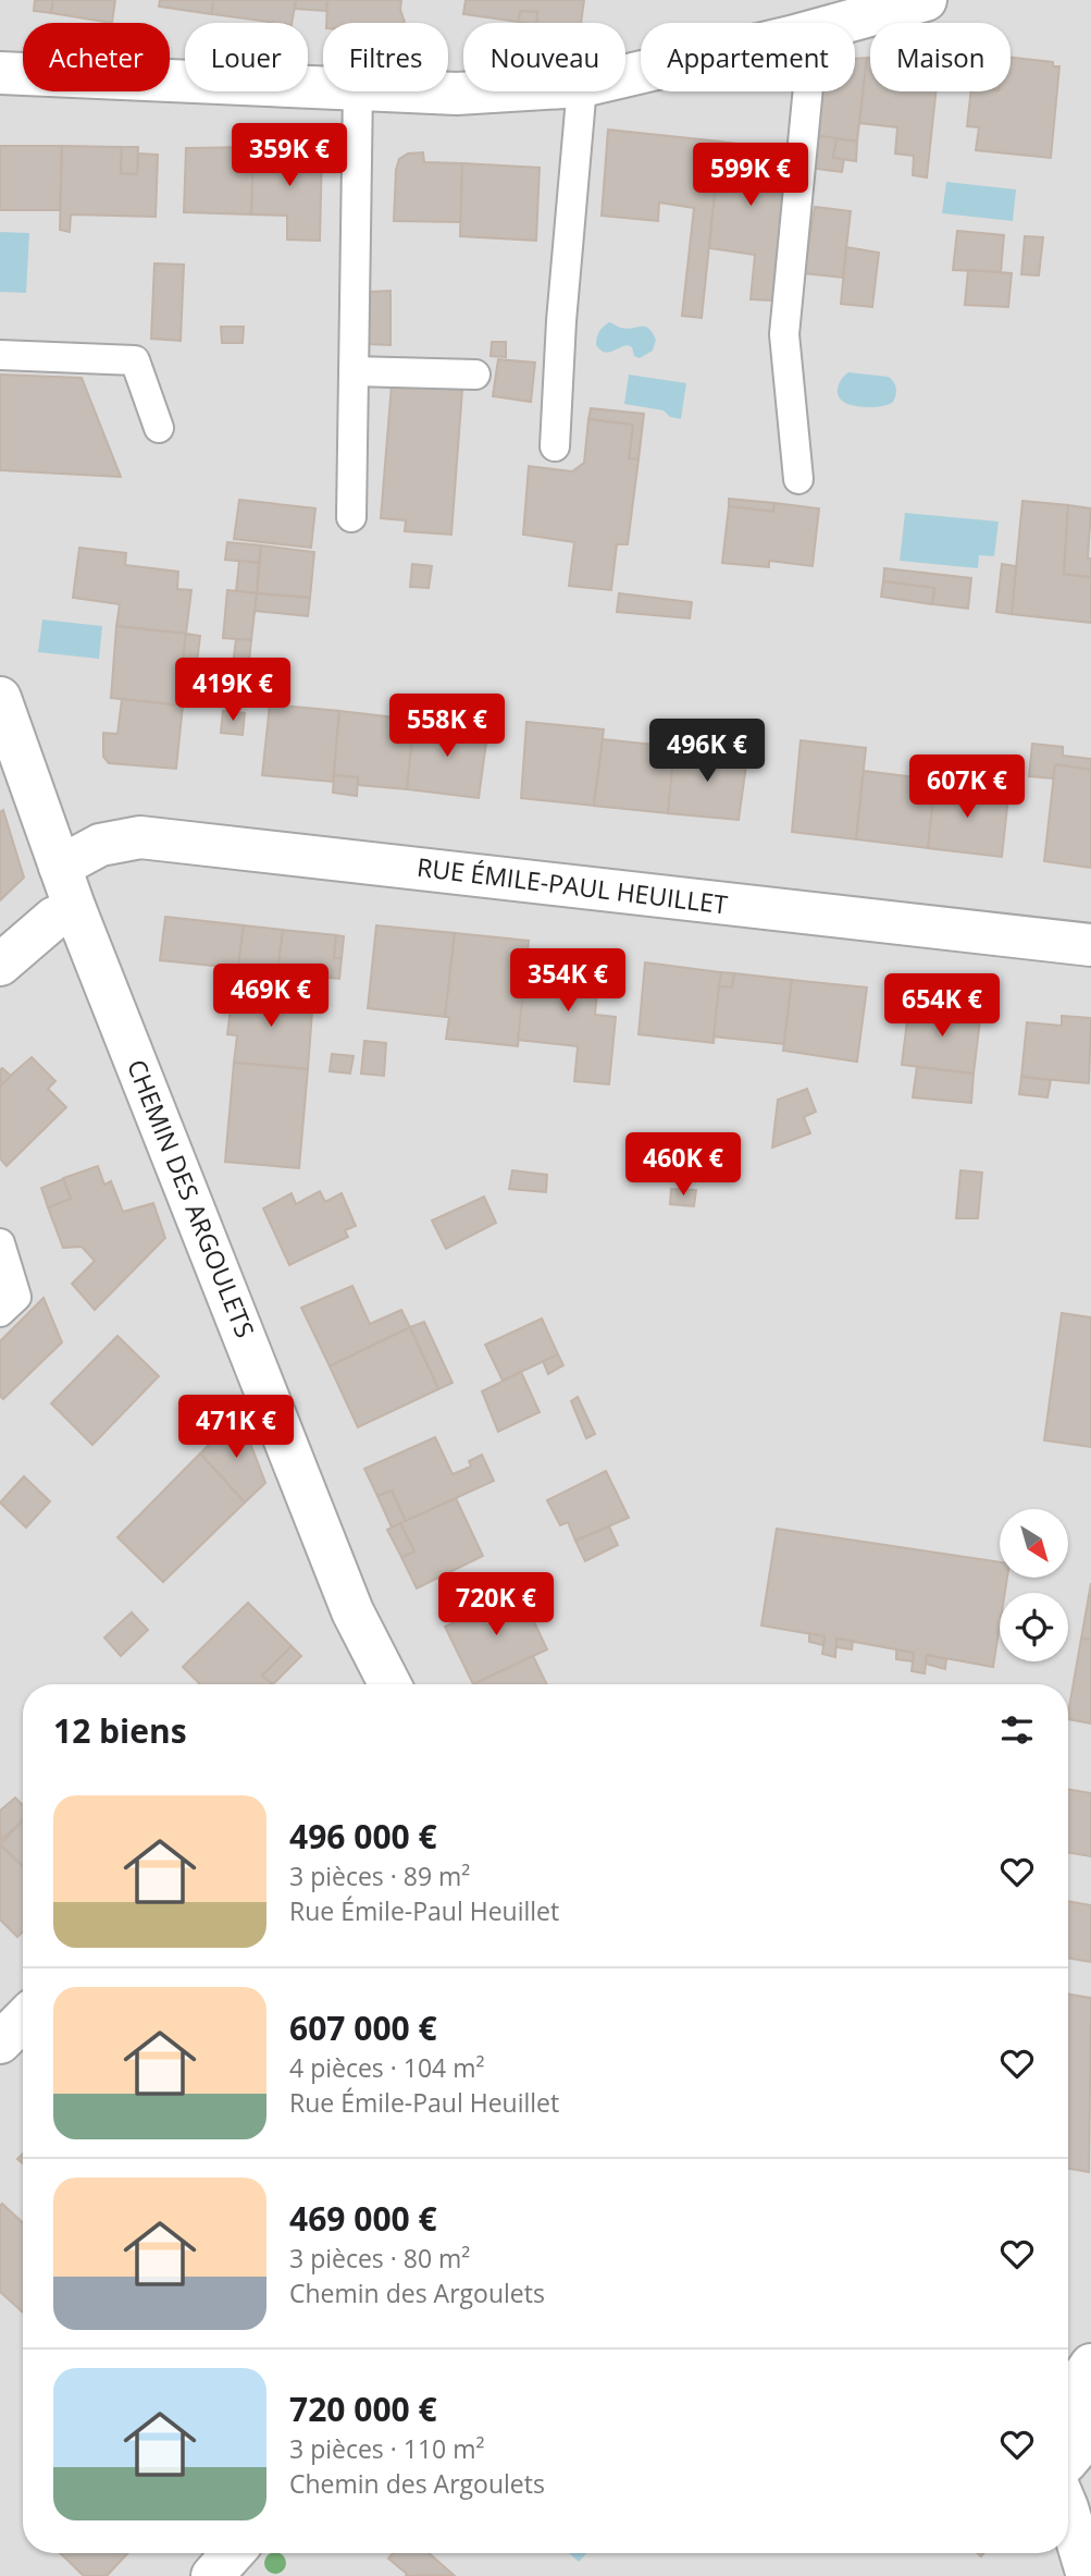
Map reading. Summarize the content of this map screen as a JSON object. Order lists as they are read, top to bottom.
{
  "streets": {
    "street": ["RUE ÉMILE-PAUL HEUILLET", "CHEMIN DES ARGOULETS"]
  },
  "crossings": [
    ["RUE ÉMILE-PAUL HEUILLET", "CHEMIN DES ARGOULETS"]
  ],
  "north": "bottom right",
  "page": {
    "chip": [
      "Acheter",
      "Louer",
      "Filtres",
      "Nouveau",
      "Appartement",
      "Maison"
    ],
    "price": [
      "359K €",
      "599K €",
      "419K €",
      "558K €",
      "496K €",
      "607K €",
      "354K €",
      "469K €",
      "654K €",
      "460K €",
      "471K €",
      "720K €"
    ],
    "heading": "12 biens",
    "list": [
      {
        "name": "496 000 €",
        "note": "3 pièces · 89 m² · Rue Émile-Paul Heuillet"
      },
      {
        "name": "607 000 €",
        "note": "4 pièces · 104 m² · Rue Émile-Paul Heuillet"
      },
      {
        "name": "469 000 €",
        "note": "3 pièces · 80 m² · Chemin des Argoulets"
      },
      {
        "name": "720 000 €",
        "note": "3 pièces · 110 m² · Chemin des Argoulets"
      }
    ]
  }
}
